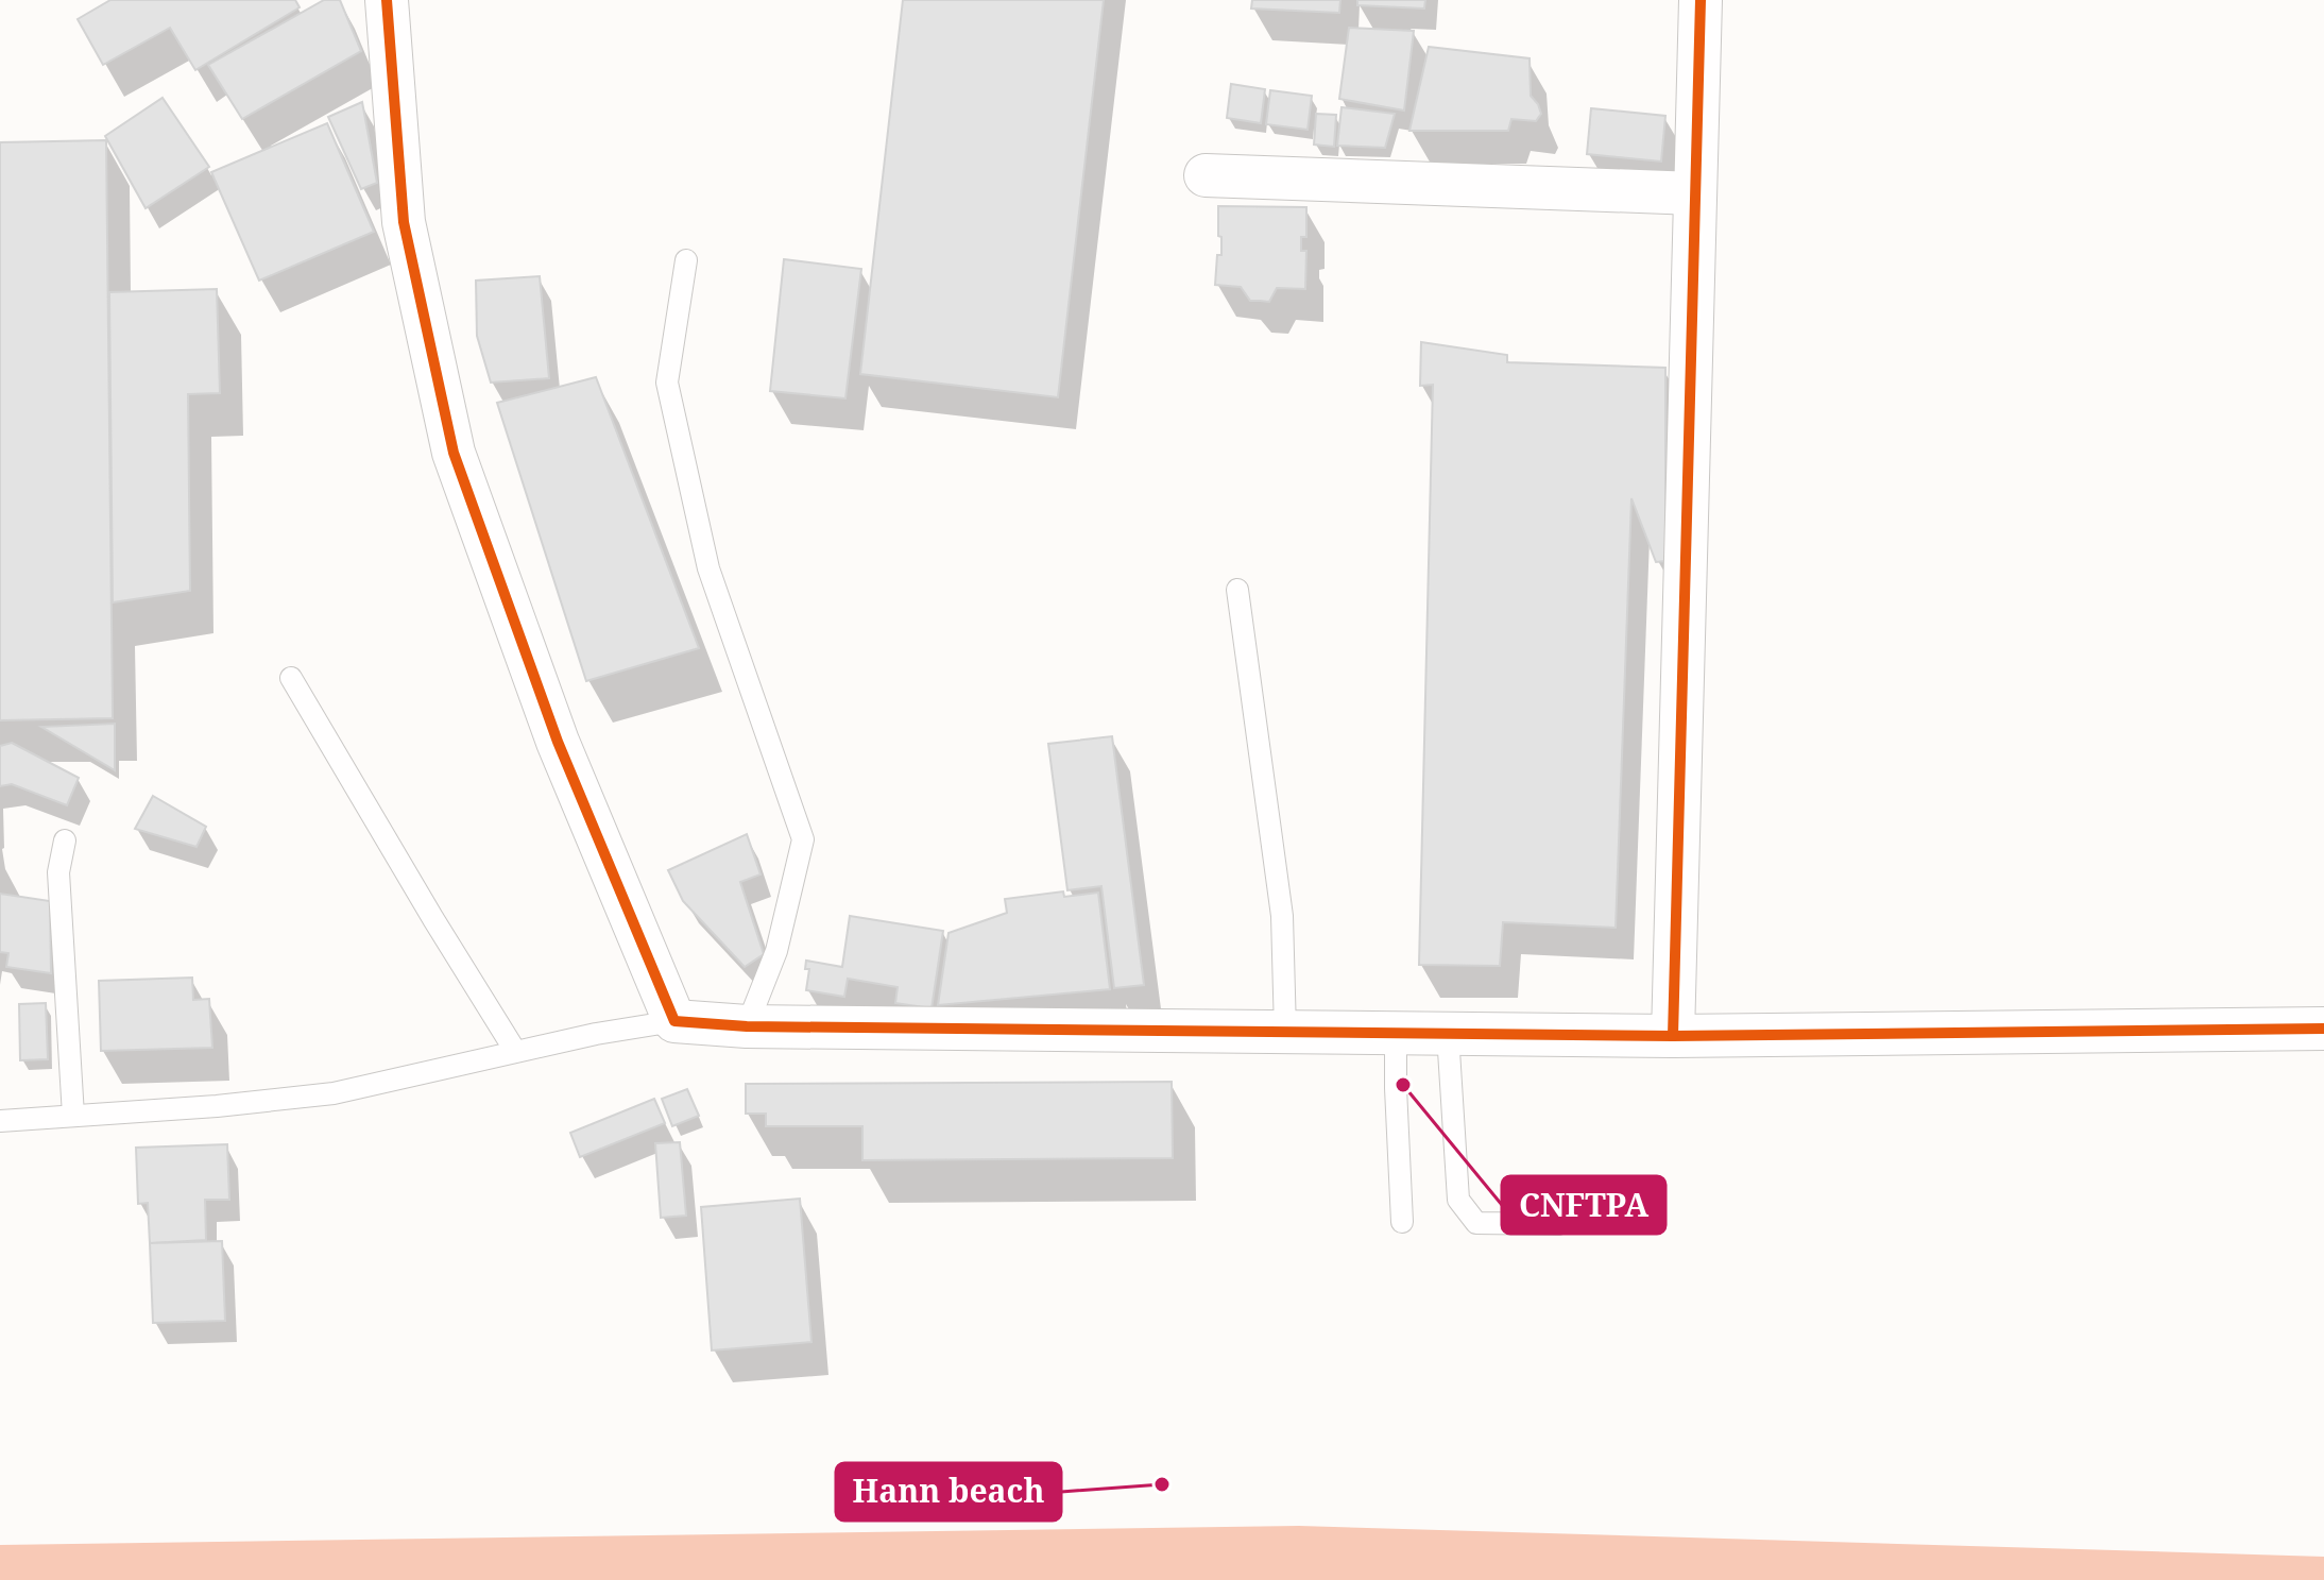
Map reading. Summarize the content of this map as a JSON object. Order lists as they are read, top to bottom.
{
  "places": ["CNFTPA", "Hann beach"]
}
